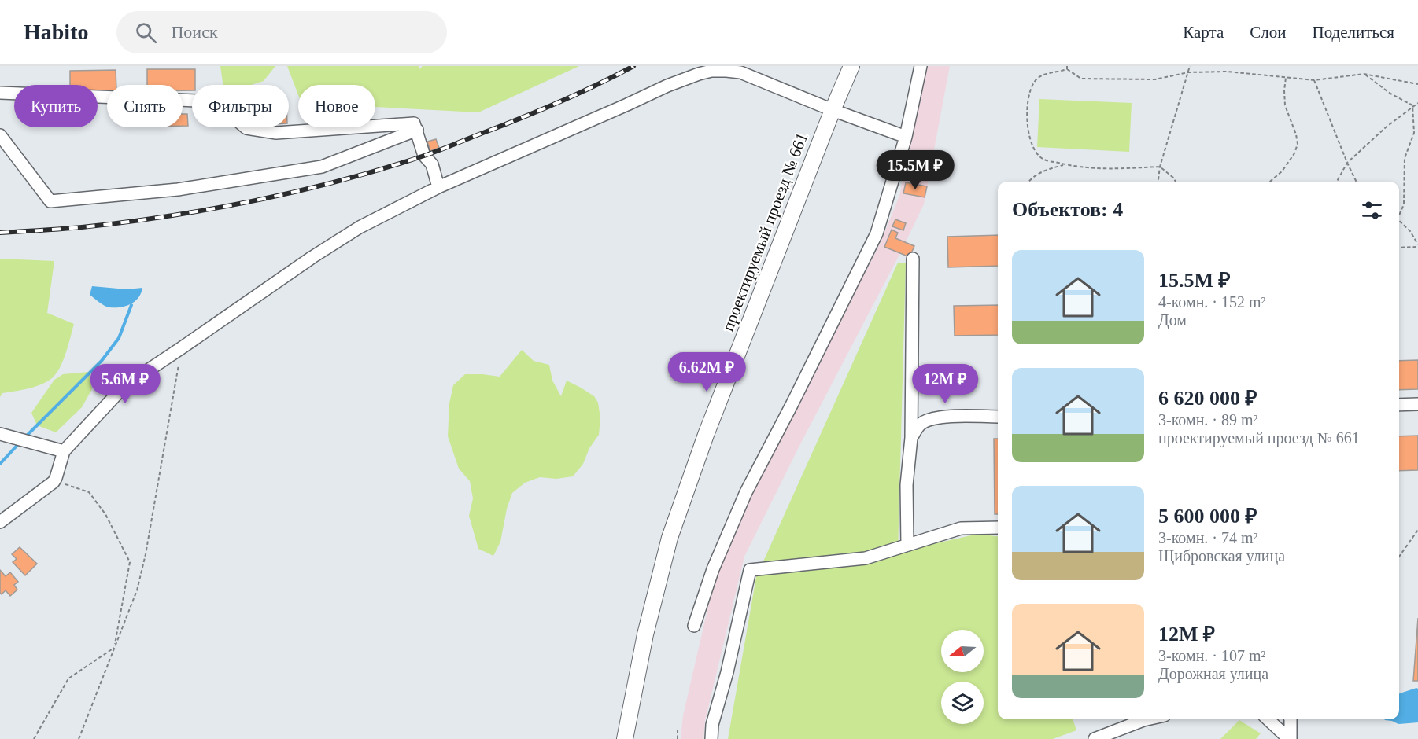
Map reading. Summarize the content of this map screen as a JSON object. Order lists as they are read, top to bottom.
{
  "streets": {
    "main road": ["проектируемый проезд № 661"]
  },
  "north": "left",
  "page": {
    "header": "Habito",
    "search": "Поиск",
    "nav": ["Карта", "Слои", "Поделиться"],
    "chip": [
      "Купить",
      "Снять",
      "Фильтры",
      "Новое"
    ],
    "price": [
      "15.5M ₽",
      "6.62M ₽",
      "5.6M ₽",
      "12M ₽"
    ],
    "heading": "Объектов: 4",
    "list": [
      {
        "name": "15.5M ₽",
        "note": "4-комн. · 152 m² · Дом"
      },
      {
        "name": "6 620 000 ₽",
        "note": "3-комн. · 89 m² · проектируемый проезд № 661"
      },
      {
        "name": "5 600 000 ₽",
        "note": "3-комн. · 74 m² · Щибровская улица"
      },
      {
        "name": "12M ₽",
        "note": "3-комн. · 107 m² · Дорожная улица"
      }
    ]
  }
}
